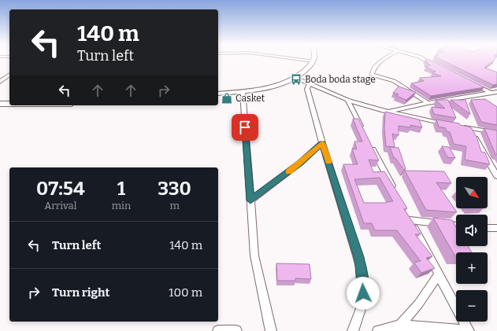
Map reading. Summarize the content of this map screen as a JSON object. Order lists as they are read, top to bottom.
{
  "places": {
    "bus stop": ["Boda boda stage"],
    "shop": ["Casket"]
  },
  "north": "bottom right",
  "page": {
    "turn": ["140 m", "Turn left"],
    "eta": [
      "07:54",
      "Arrival",
      "1",
      "min",
      "330",
      "m"
    ],
    "map_buttons": ["+", "−"],
    "list": [
      {
        "name": "Turn left",
        "value": "140 m"
      },
      {
        "name": "Turn right",
        "value": "100 m"
      }
    ]
  }
}
